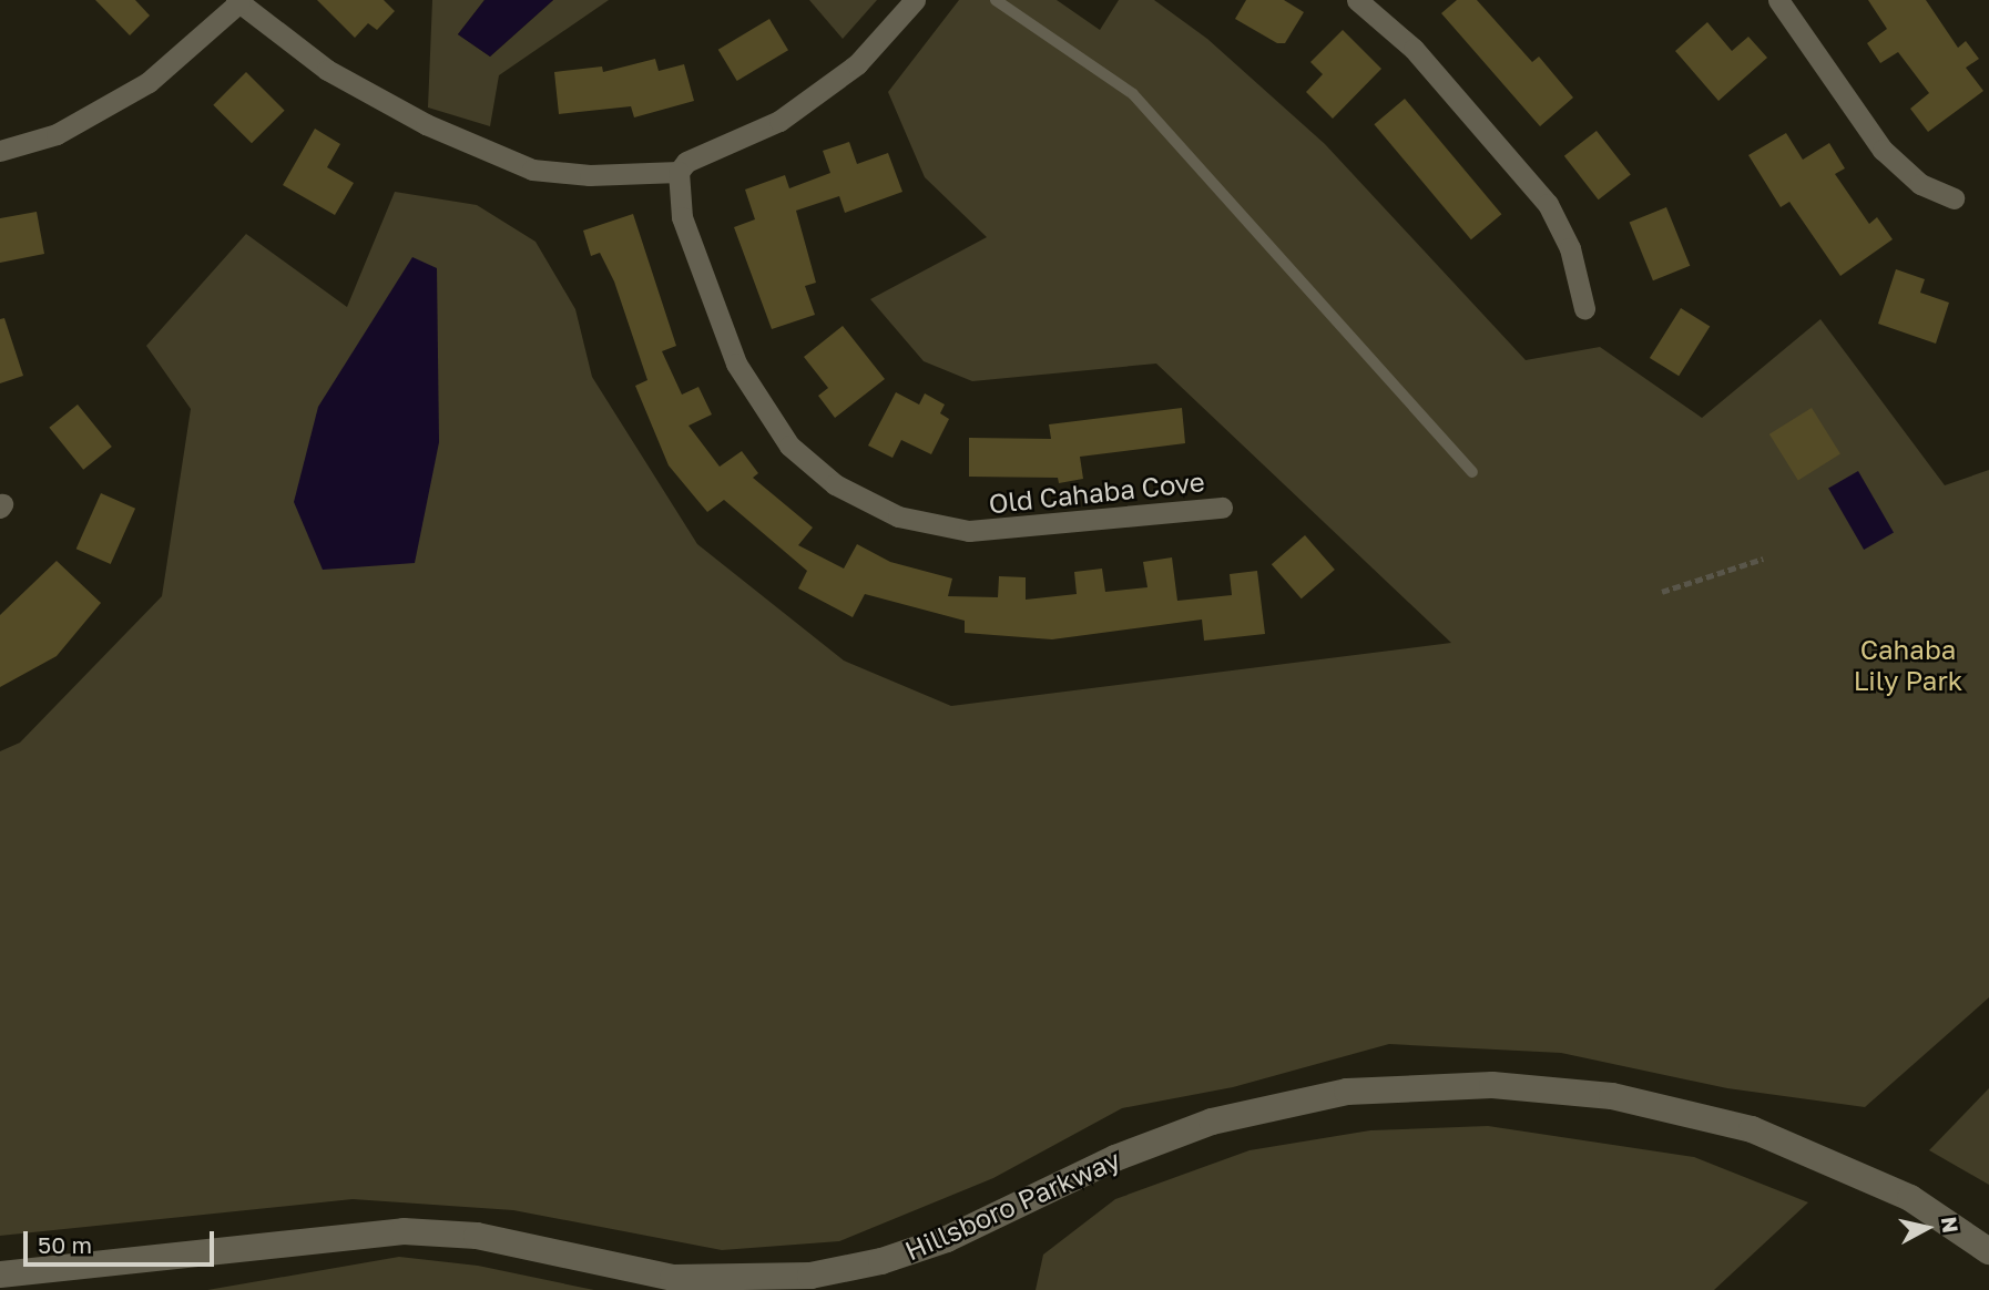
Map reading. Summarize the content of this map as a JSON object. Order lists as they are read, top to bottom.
{
  "streets": {
    "street": ["Old Cahaba Cove", "Hillsboro Parkway"]
  },
  "parks": ["Cahaba Lily Park"],
  "scale_bar": "50 m",
  "north": "right"
}
